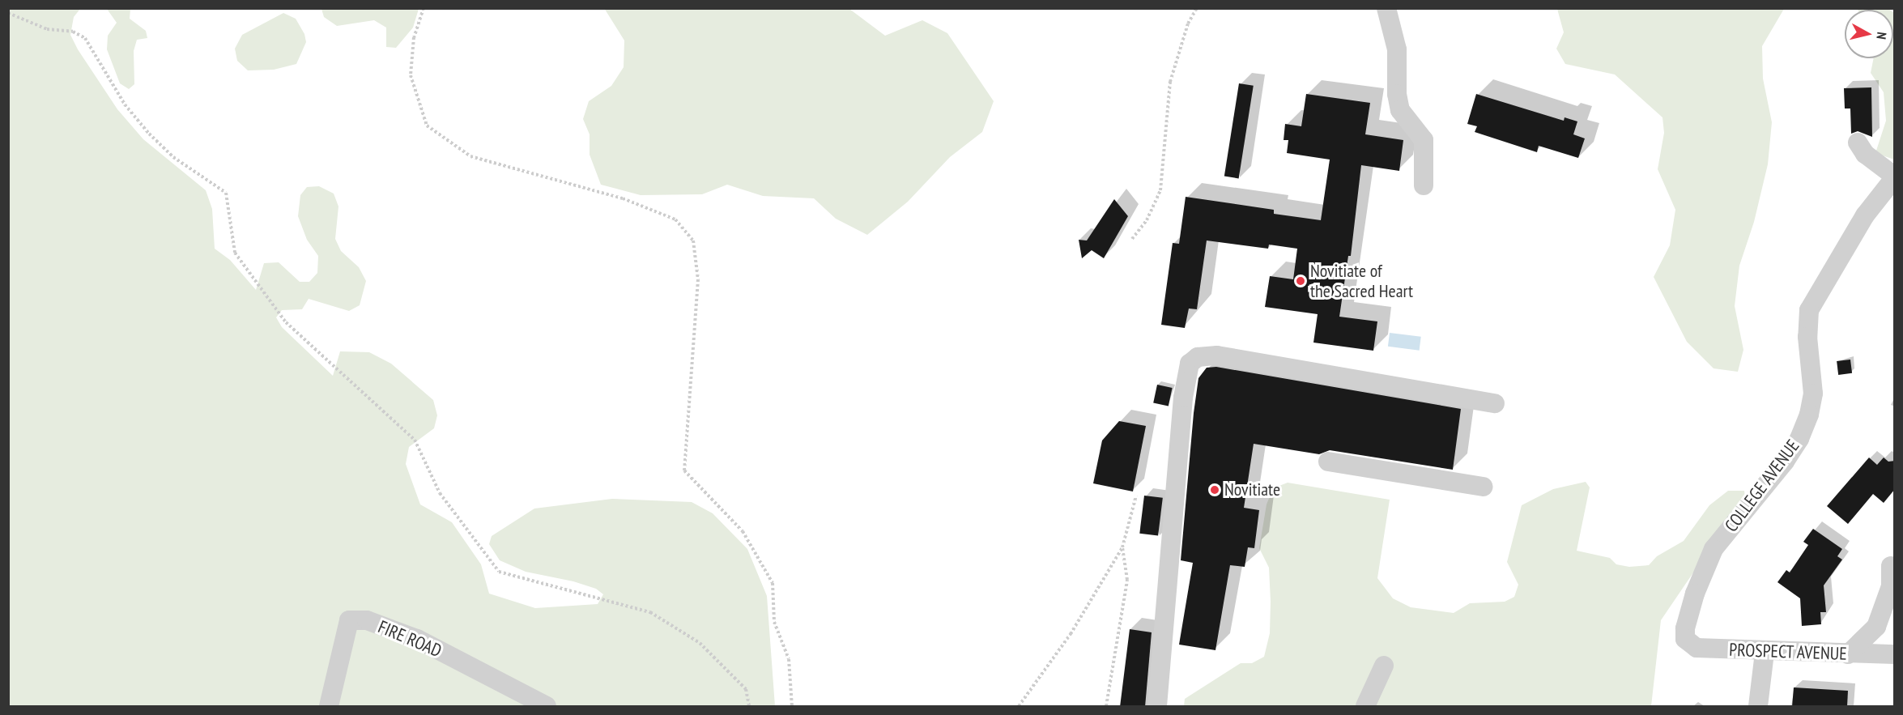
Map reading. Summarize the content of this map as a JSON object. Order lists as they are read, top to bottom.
{
  "streets": {
    "street": ["COLLEGE AVENUE", "FIRE ROAD", "PROSPECT AVENUE"]
  },
  "crossings": [
    ["COLLEGE AVENUE", "PROSPECT AVENUE"]
  ],
  "places": ["Novitiate of the Sacred Heart", "Novitiate"],
  "north": "right"
}
